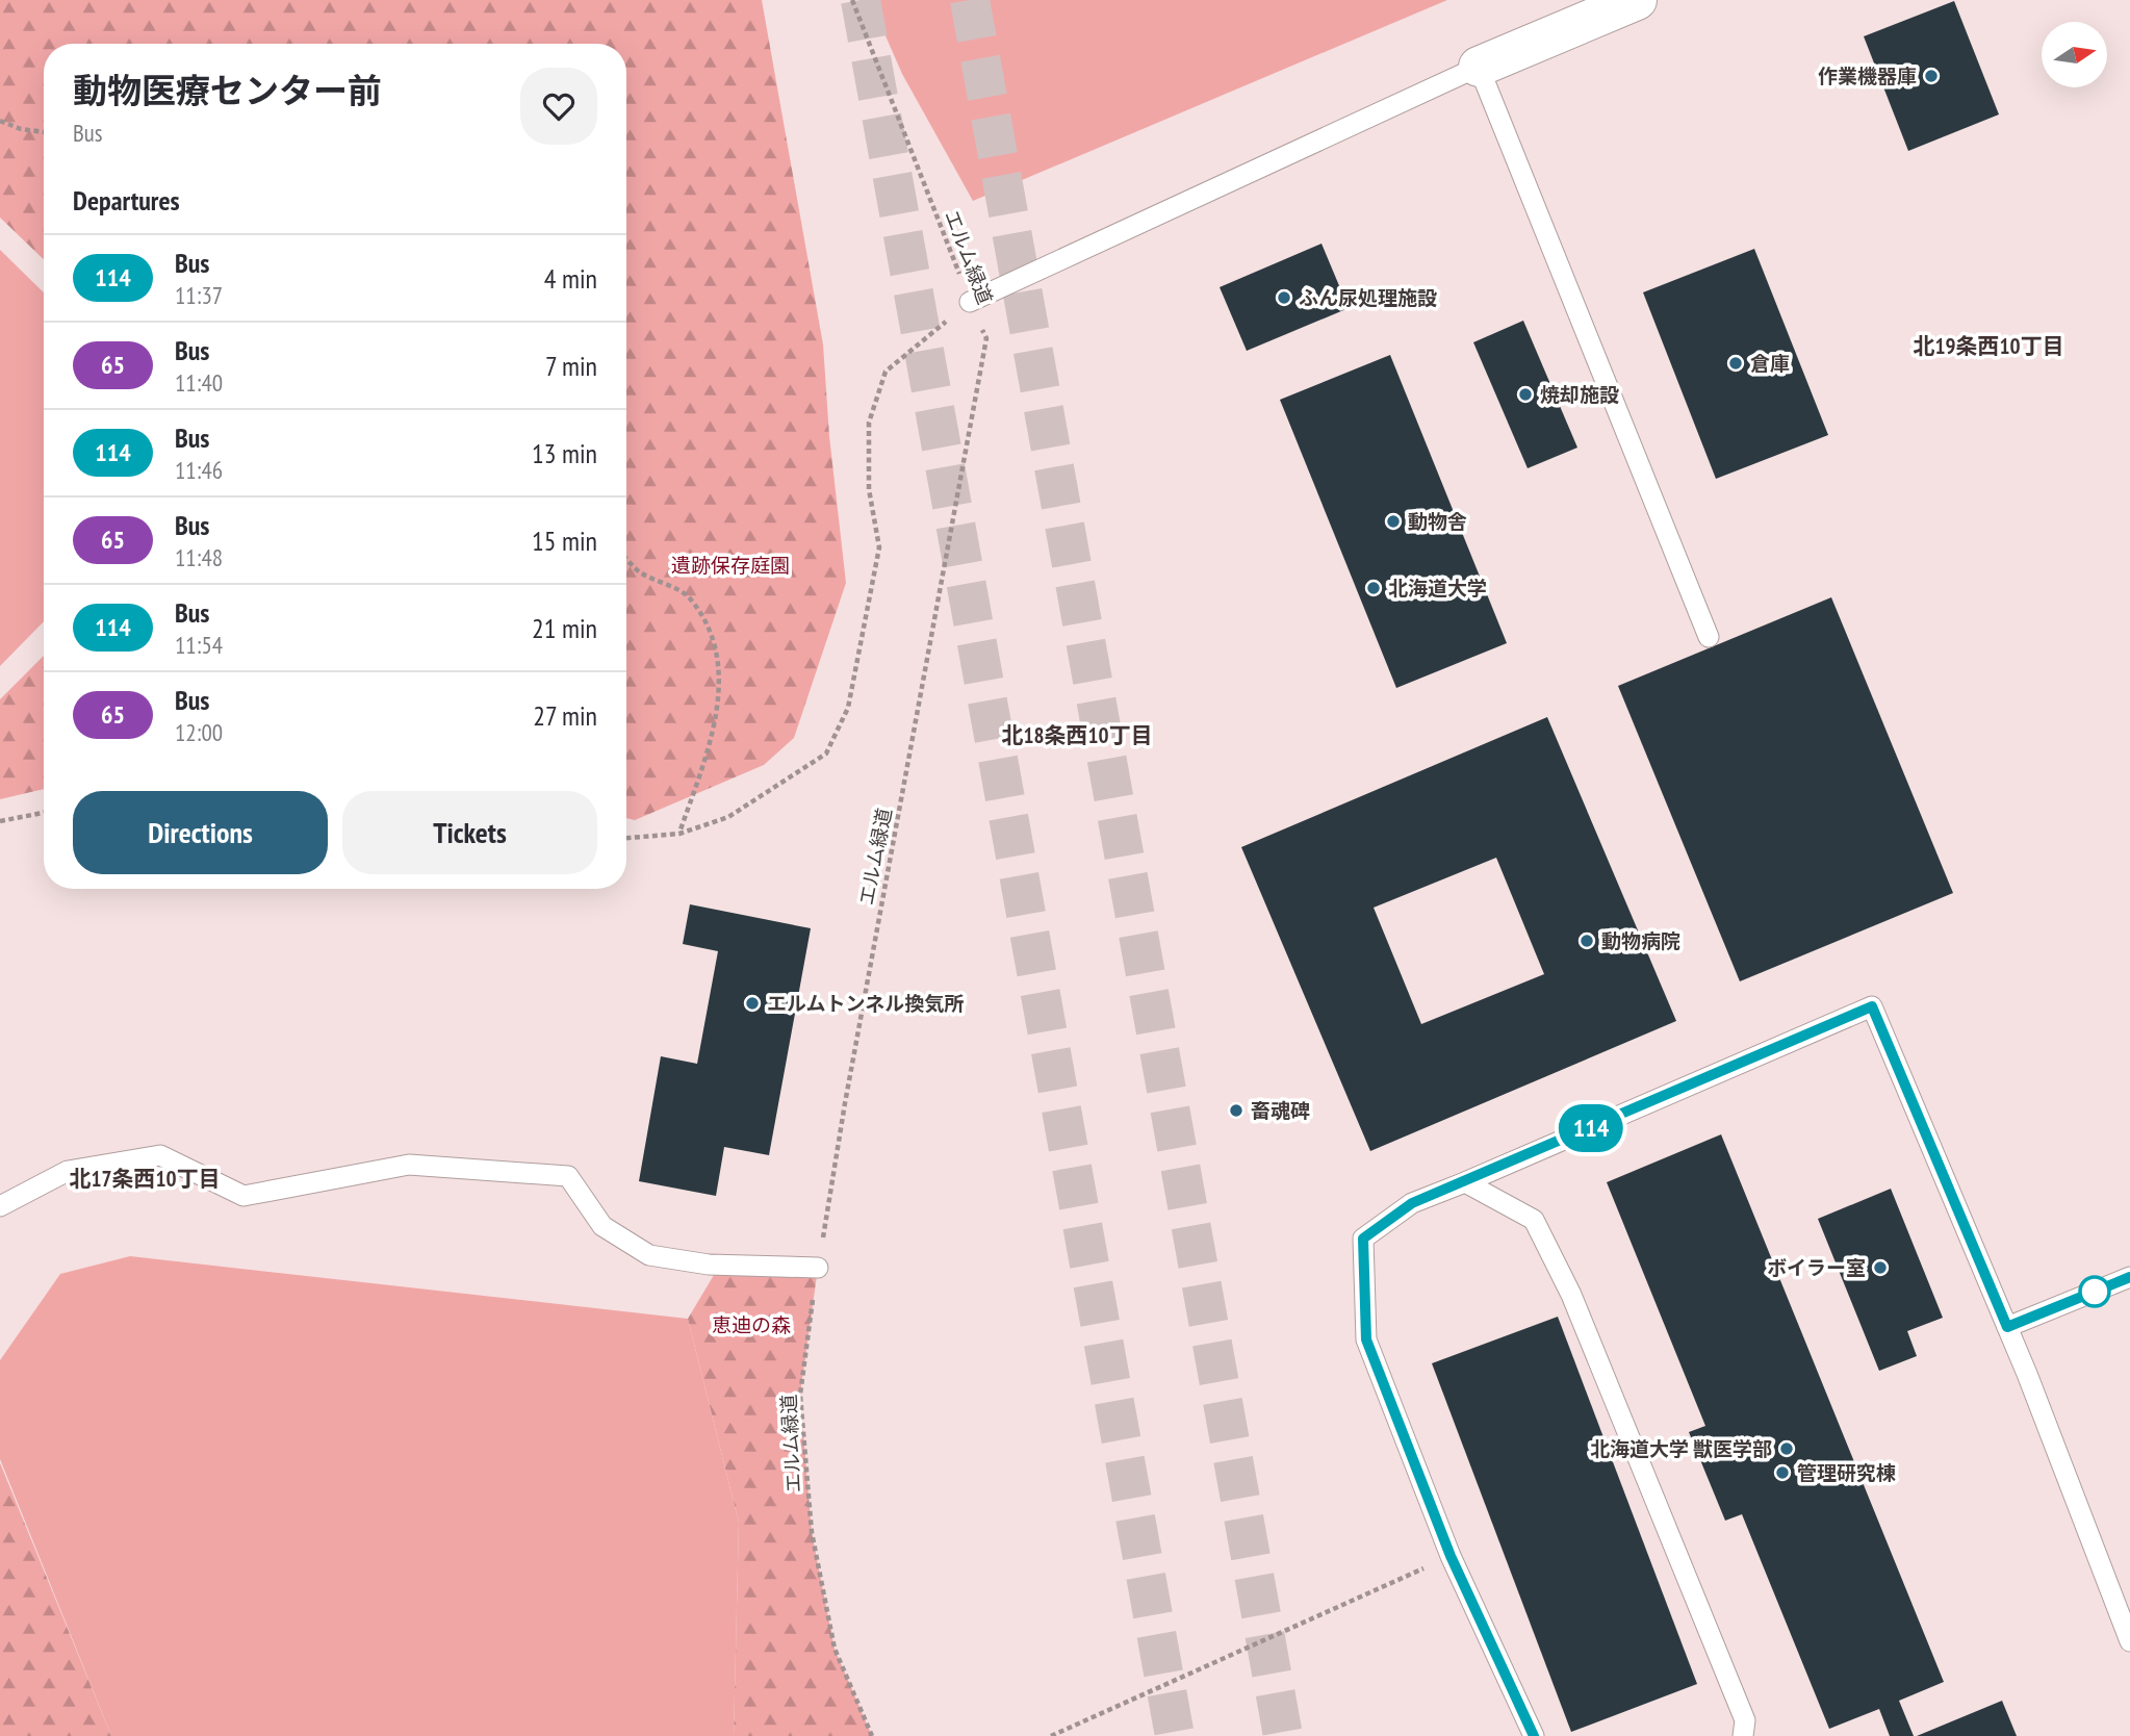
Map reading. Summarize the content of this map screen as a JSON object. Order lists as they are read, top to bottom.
{
  "streets": {
    "path": ["エルム緑道"]
  },
  "districts": ["北19条西10丁目", "北18条西10丁目", "北17条西10丁目"],
  "parks": ["遺跡保存庭園", "恵迪の森"],
  "places": [
    "作業機器庫",
    "ふん尿処理施設",
    "倉庫",
    "焼却施設",
    "動物舎",
    "北海道大学",
    "動物病院",
    "エルムトンネル換気所",
    "畜魂碑",
    "ボイラー室",
    "北海道大学 獣医学部",
    "管理研究棟"
  ],
  "lines": ["bus line 114"],
  "north": "right",
  "page": {
    "on_map": "114",
    "heading": [
      ["動物医療センター前", "Bus"],
      "Departures"
    ],
    "list": [
      {
        "mark": "114",
        "name": "Bus",
        "note": "11:37",
        "value": "4 min"
      },
      {
        "mark": "65",
        "name": "Bus",
        "note": "11:40",
        "value": "7 min"
      },
      {
        "mark": "114",
        "name": "Bus",
        "note": "11:46",
        "value": "13 min"
      },
      {
        "mark": "65",
        "name": "Bus",
        "note": "11:48",
        "value": "15 min"
      },
      {
        "mark": "114",
        "name": "Bus",
        "note": "11:54",
        "value": "21 min"
      },
      {
        "mark": "65",
        "name": "Bus",
        "note": "12:00",
        "value": "27 min"
      }
    ],
    "buttons": ["Directions", "Tickets"]
  }
}
